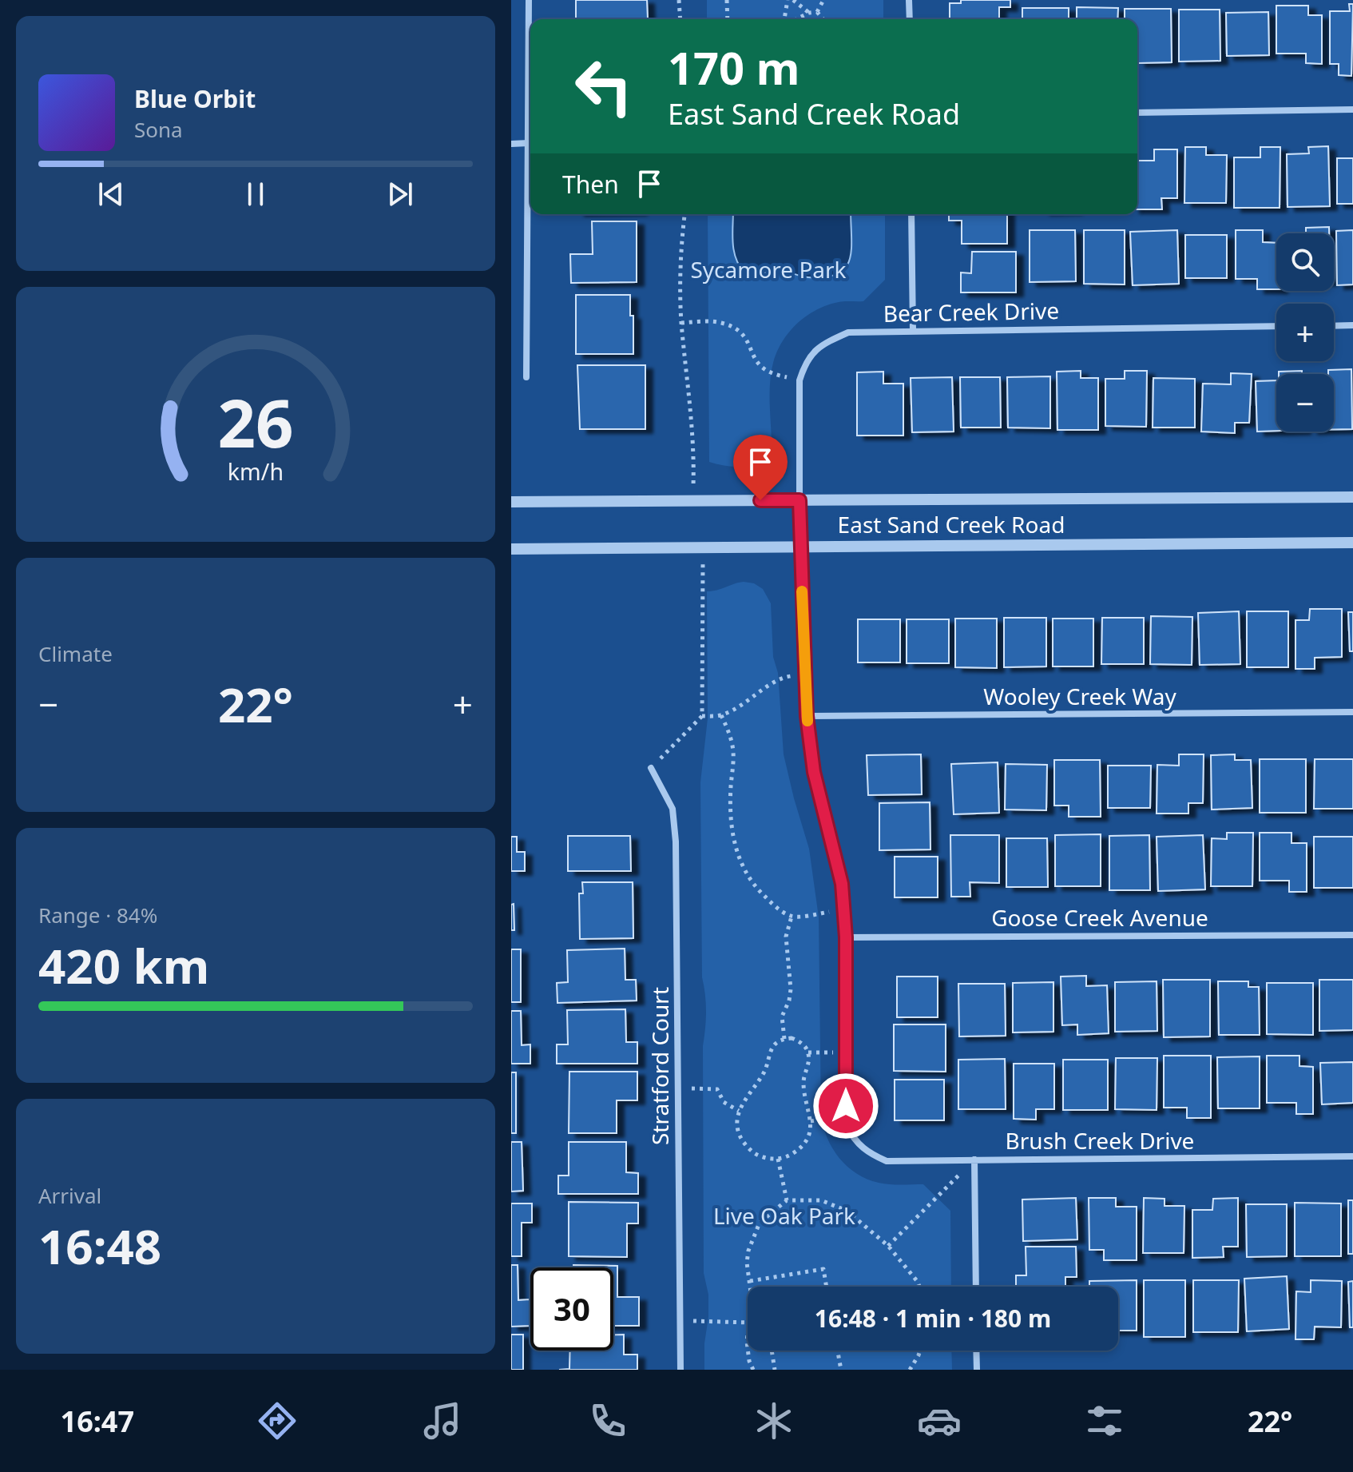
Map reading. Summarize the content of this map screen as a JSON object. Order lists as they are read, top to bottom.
{
  "streets": {
    "street": [
      "Bear Creek Drive",
      "East Sand Creek Road",
      "Wooley Creek Way",
      "Goose Creek Avenue",
      "Stratford Court",
      "Brush Creek Drive"
    ]
  },
  "crossings": [
    ["Bear Creek Drive", "East Sand Creek Road"],
    ["Bear Creek Drive", "Wooley Creek Way"],
    ["Bear Creek Drive", "Goose Creek Avenue"],
    ["Bear Creek Drive", "Brush Creek Drive"]
  ],
  "parks": ["Sycamore Park", "Live Oak Park"],
  "page": {
    "turn": ["170 m", "East Sand Creek Road"],
    "song": ["Blue Orbit", "Sona"],
    "then": "Then",
    "map_buttons": ["+", "−"],
    "tile": [
      "Climate",
      ["Range · 84%", "420 km"],
      ["Arrival", "16:48"]
    ],
    "heat": ["−", "22°", "+"],
    "limit": "30",
    "trip": "16:48 · 1 min · 180 m",
    "tabs": ["16:47", "22°"],
    "gauge": ["26", "km/h"]
  }
}
